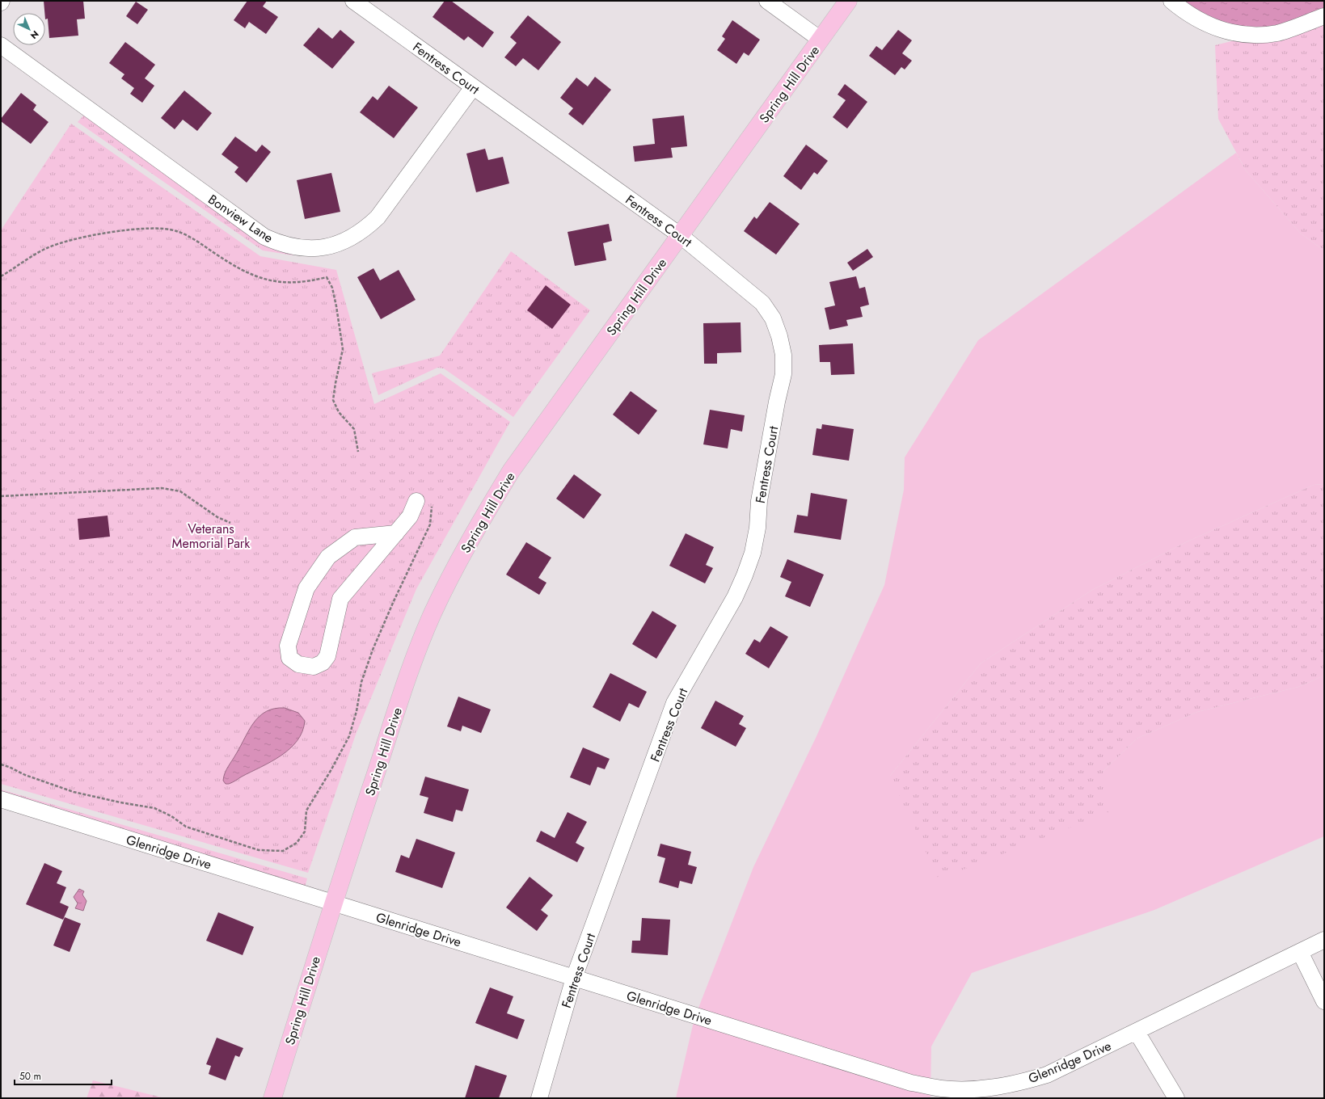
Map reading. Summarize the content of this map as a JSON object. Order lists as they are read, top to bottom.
{
  "streets": {
    "main road": ["Spring Hill Drive"],
    "street": ["Fentress Court", "Bonview Lane", "Glenridge Drive"]
  },
  "crossings": [
    ["Fentress Court", "Spring Hill Drive"],
    ["Fentress Court", "Bonview Lane"],
    ["Fentress Court", "Glenridge Drive"],
    ["Spring Hill Drive", "Glenridge Drive"]
  ],
  "parks": ["Veterans Memorial Park"],
  "scale_bar": "50 m",
  "north": "bottom right"
}
